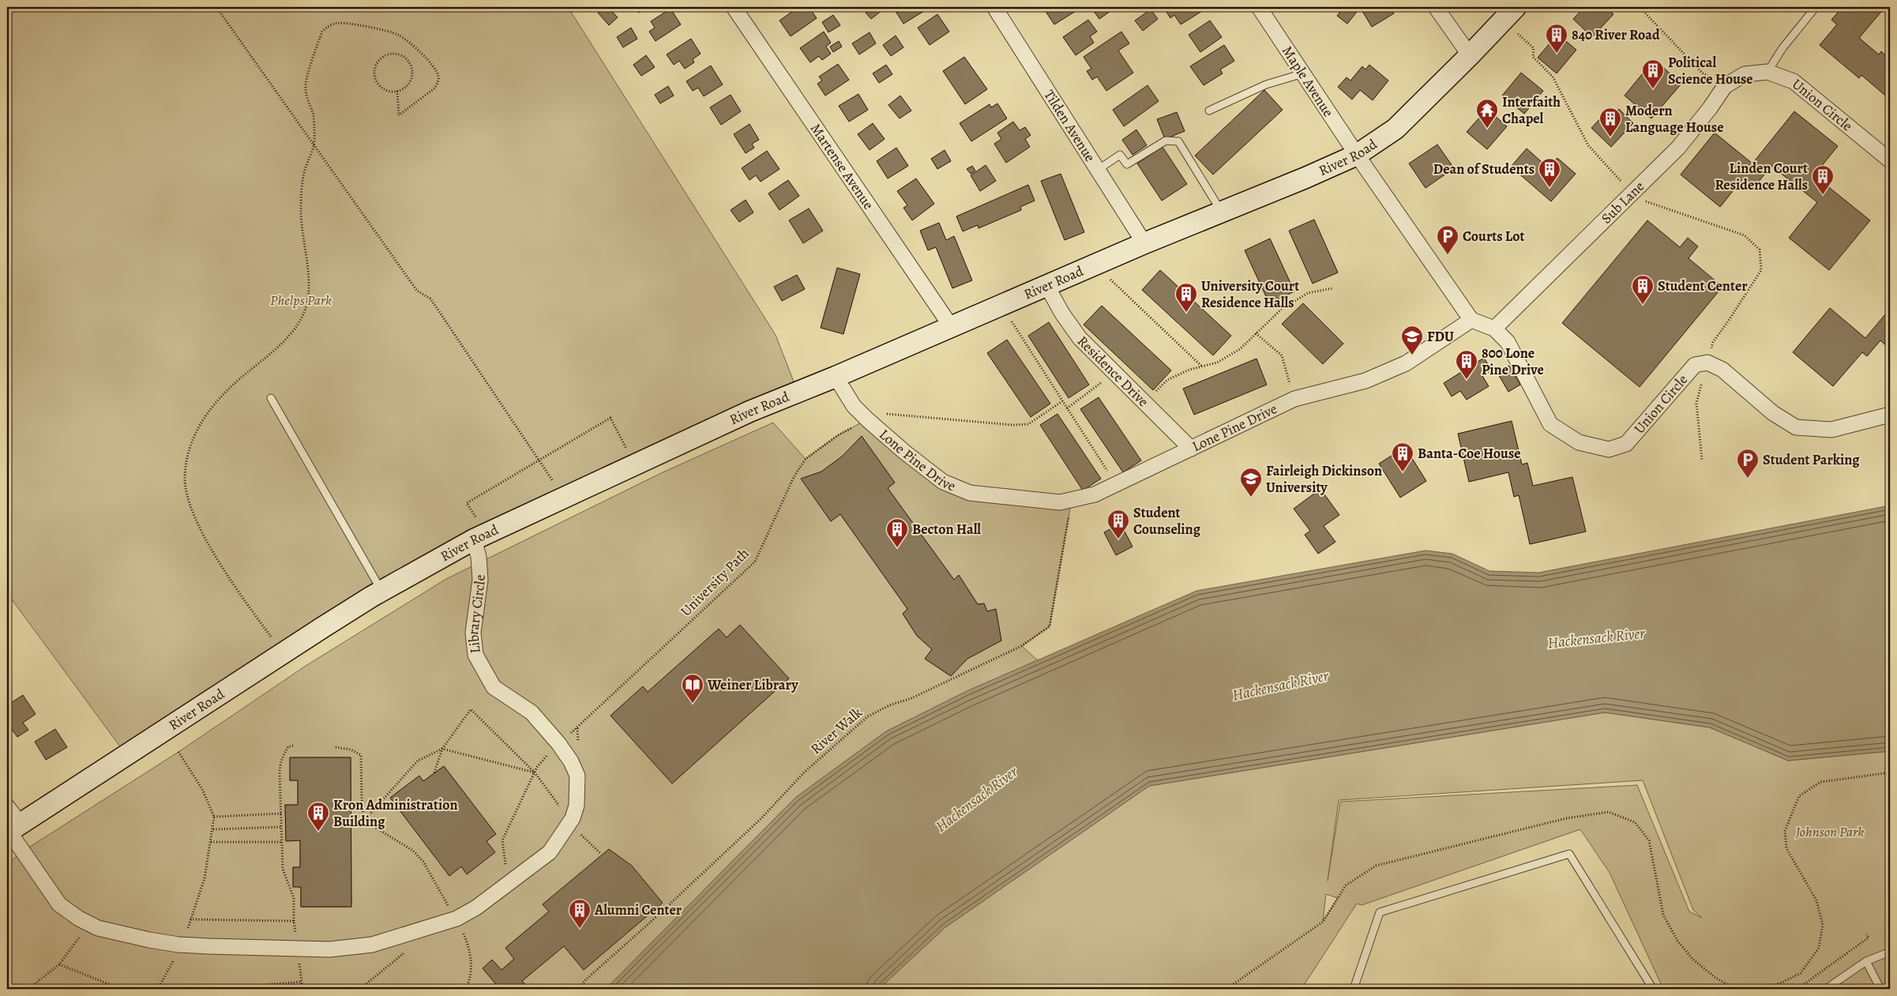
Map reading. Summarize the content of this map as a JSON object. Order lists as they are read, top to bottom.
{
  "streets": {
    "main road": ["River Road"],
    "street": [
      "Maple Avenue",
      "Union Circle",
      "Tilden Avenue",
      "Martense Avenue",
      "Sub Lane",
      "Residence Drive",
      "Lone Pine Drive",
      "Library Circle"
    ],
    "path": ["University Path", "River Walk"]
  },
  "crossings": [
    ["Maple Avenue", "River Road"],
    ["Union Circle", "Sub Lane"],
    ["Union Circle", "Lone Pine Drive"],
    ["Tilden Avenue", "River Road"],
    ["River Road", "Martense Avenue"],
    ["River Road", "Residence Drive"],
    ["River Road", "Lone Pine Drive"],
    ["River Road", "Library Circle"],
    ["Residence Drive", "Lone Pine Drive"],
    ["Lone Pine Drive", "University Path"],
    ["Lone Pine Drive", "River Walk"],
    ["University Path", "Library Circle"]
  ],
  "water": ["Hackensack River"],
  "parks": ["Phelps Park", "Johnson Park"],
  "places": {
    "building": [
      "840 River Road",
      "Political Science House",
      "Modern Language House",
      "Dean of Students",
      "Linden Court Residence Halls",
      "Student Center",
      "University Court Residence Halls",
      "800 Lone Pine Drive",
      "Banta-Coe House",
      "Student Counseling",
      "Becton Hall",
      "Kron Administration Building",
      "Alumni Center"
    ],
    "temple": ["Interfaith Chapel"],
    "parking": ["Courts Lot", "Student Parking"],
    "school or university": ["FDU", "Fairleigh Dickinson University"],
    "library": ["Weiner Library"]
  }
}
